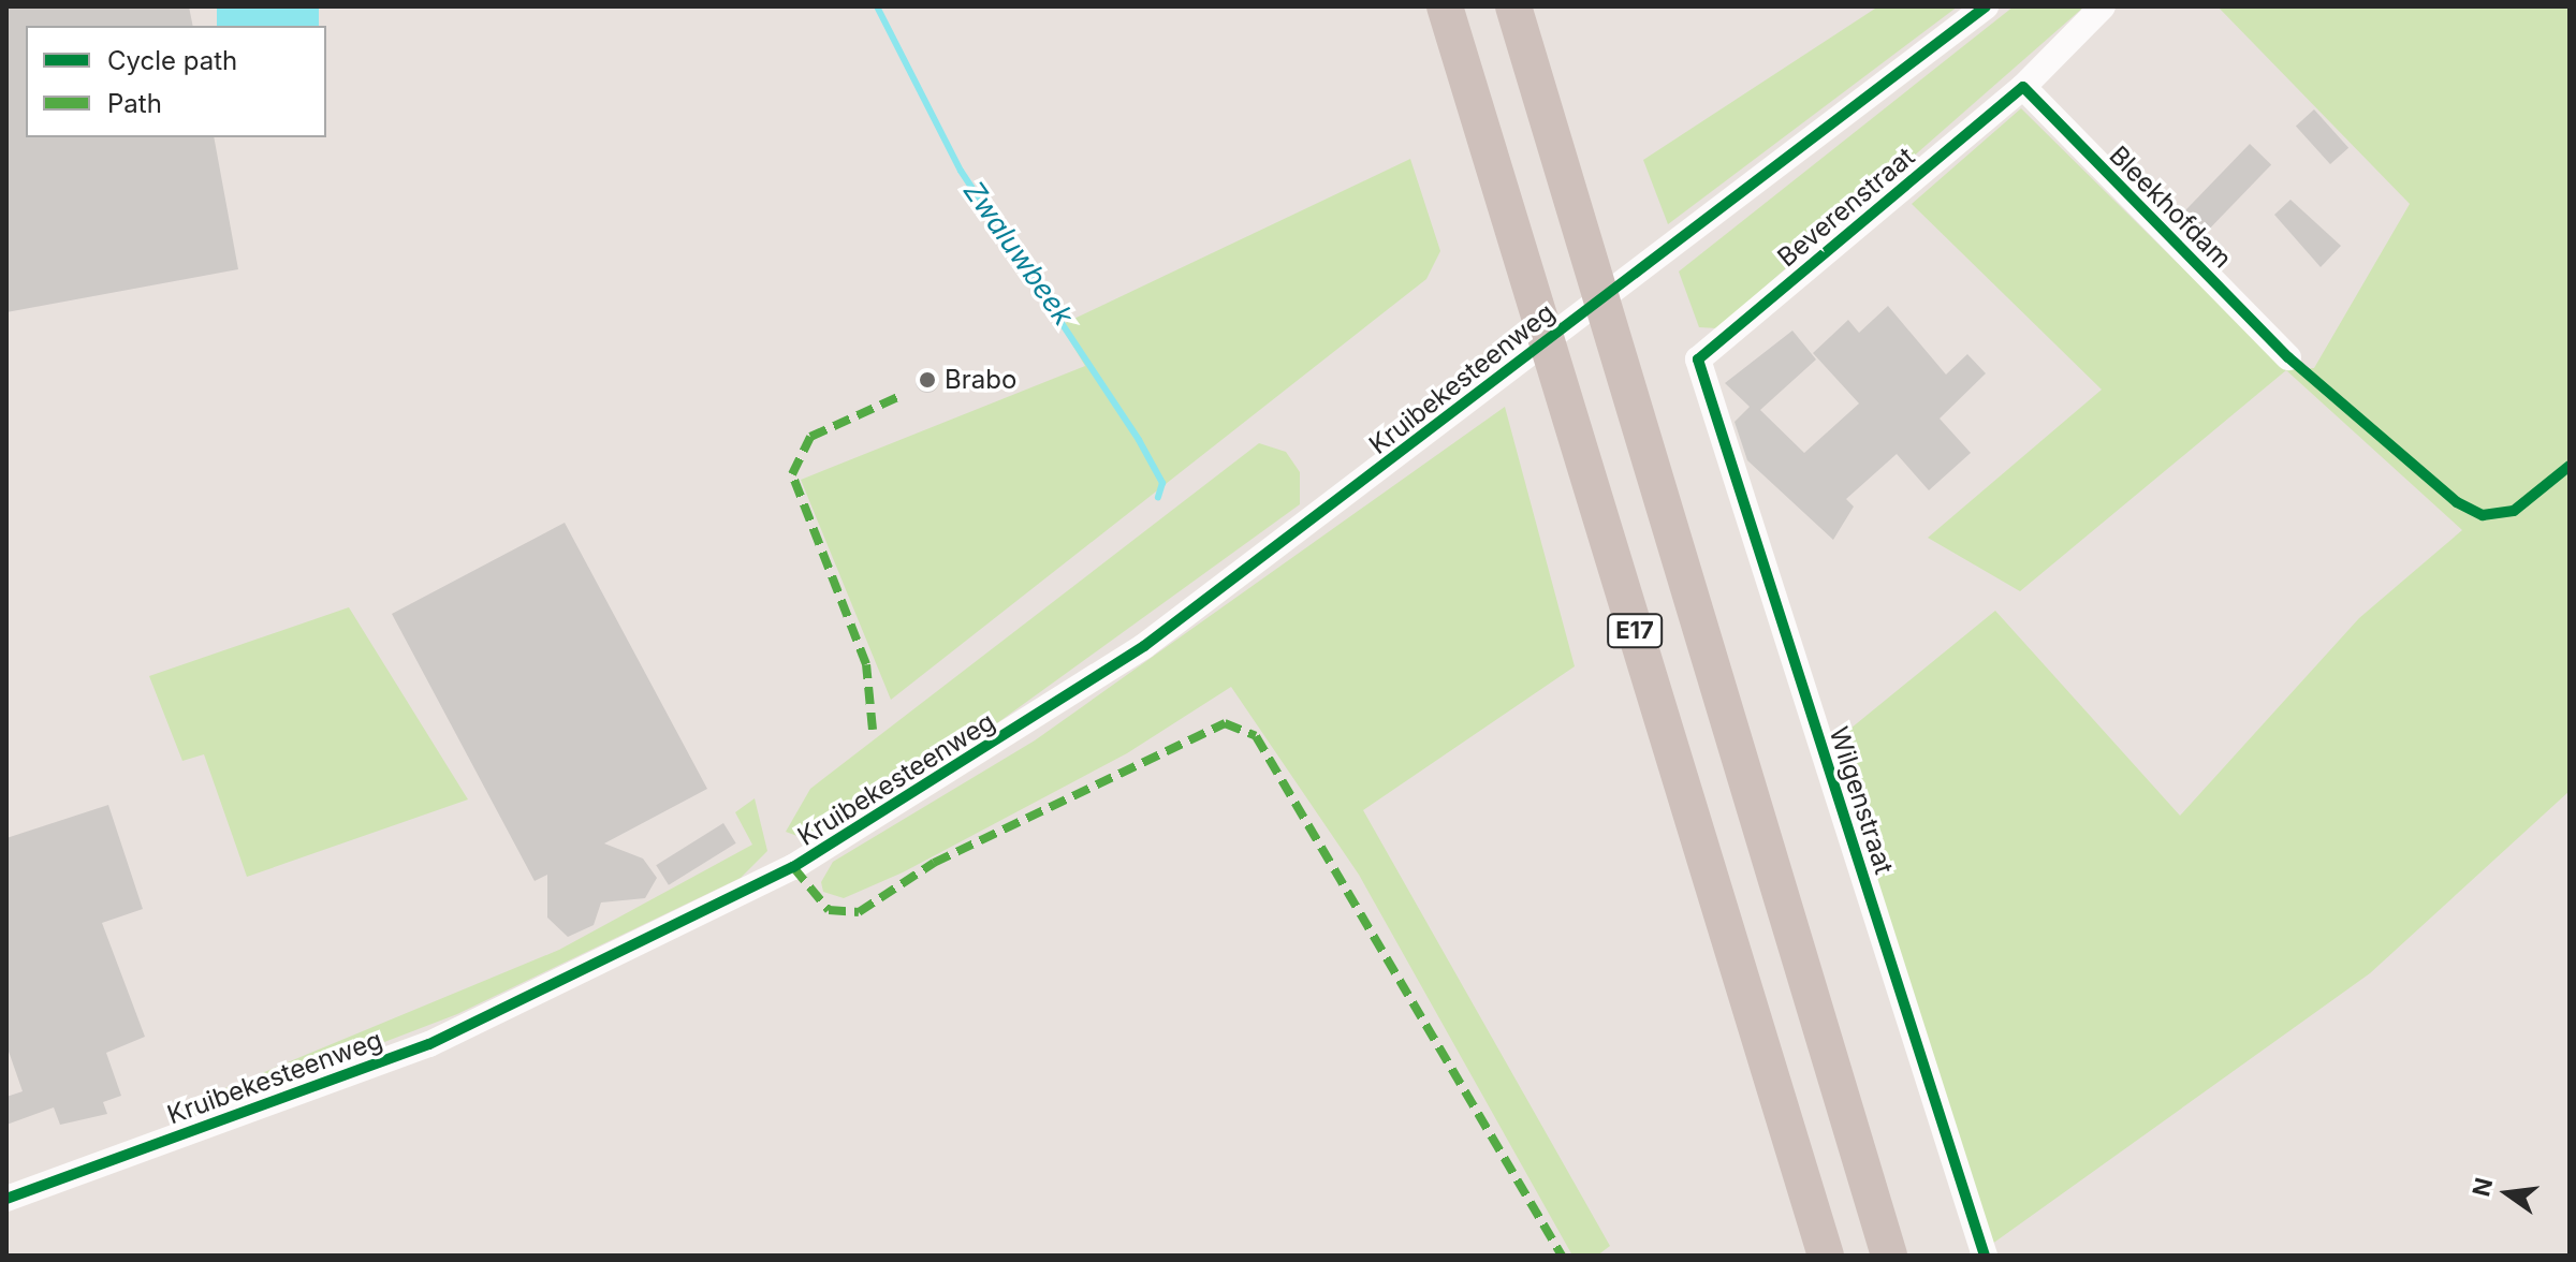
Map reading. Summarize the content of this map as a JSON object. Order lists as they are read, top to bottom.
{
  "streets": {
    "highway": ["E17"],
    "street": [
      "Beverenstraat",
      "Bleekhofdam",
      "Kruibekesteenweg",
      "Wilgenstraat"
    ]
  },
  "crossings": [
    ["Beverenstraat", "Bleekhofdam"],
    ["Beverenstraat", "Wilgenstraat"]
  ],
  "water": ["Zwaluwbeek"],
  "places": ["Brabo"],
  "legend": ["Cycle path", "Path"],
  "north": "left"
}
